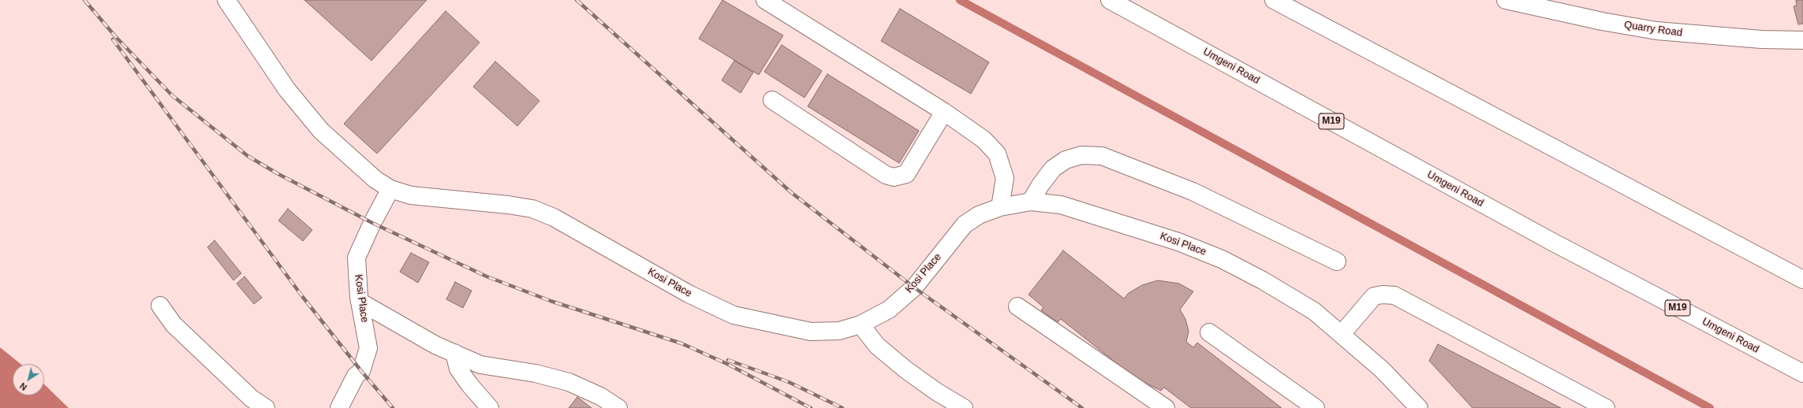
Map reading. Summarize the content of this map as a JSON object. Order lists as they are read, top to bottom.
{
  "streets": {
    "main road": [
      "Quarry Road",
      "Umgeni Road",
      "M19",
      "Kosi Place"
    ]
  },
  "north": "bottom left"
}
